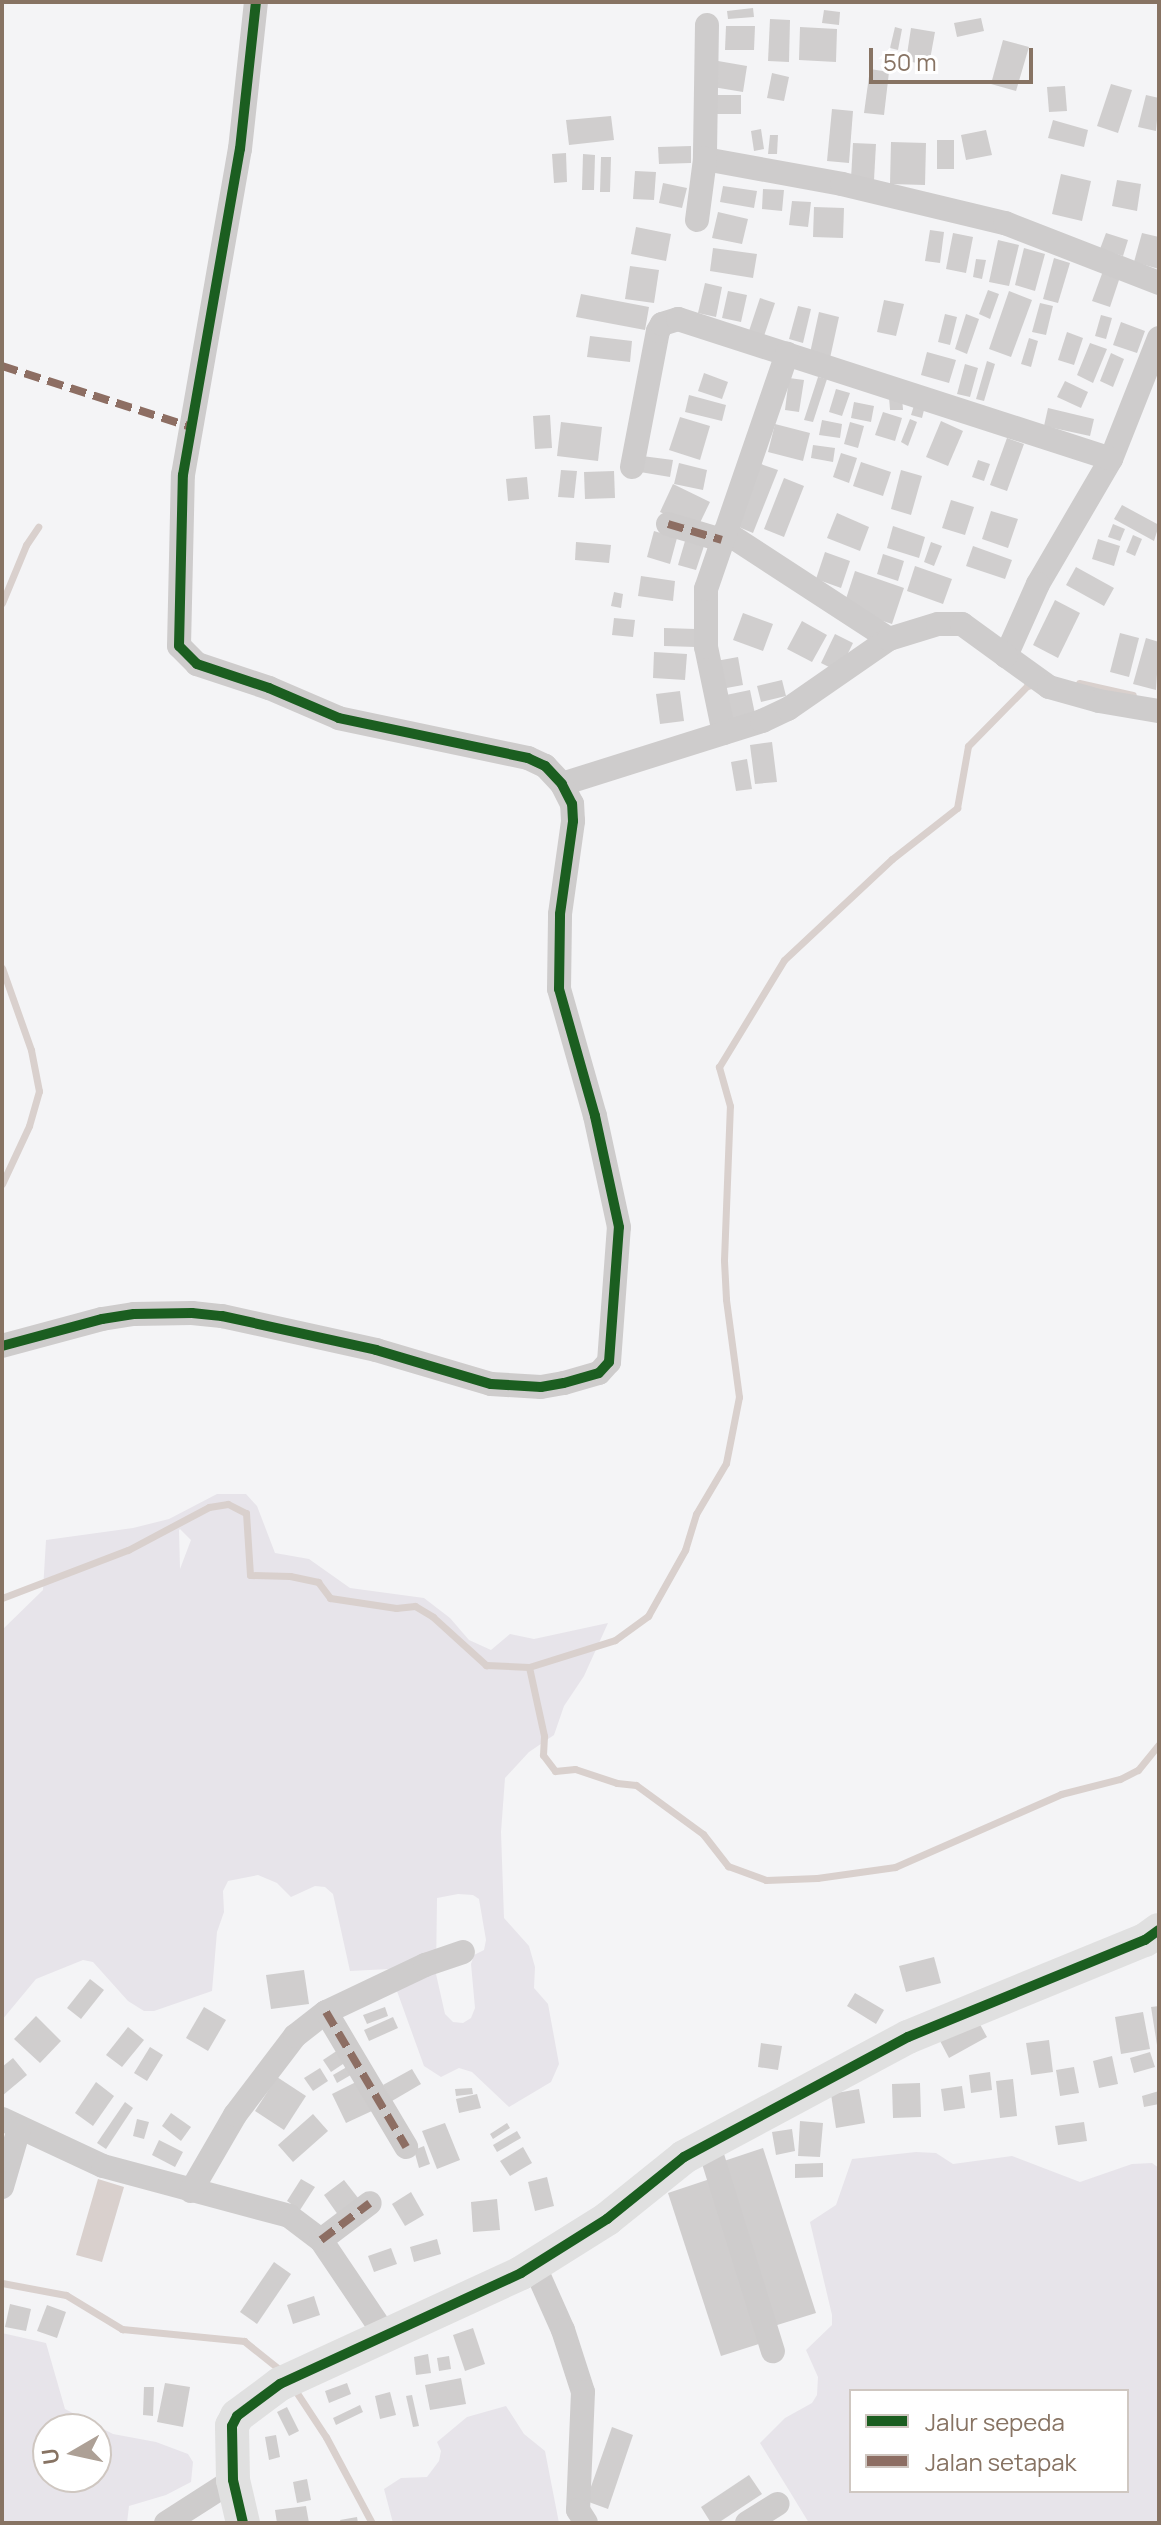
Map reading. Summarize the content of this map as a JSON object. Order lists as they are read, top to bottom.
{
  "legend": ["Jalur sepeda", "Jalan setapak"],
  "scale_bar": "50 m",
  "north": "left"
}
